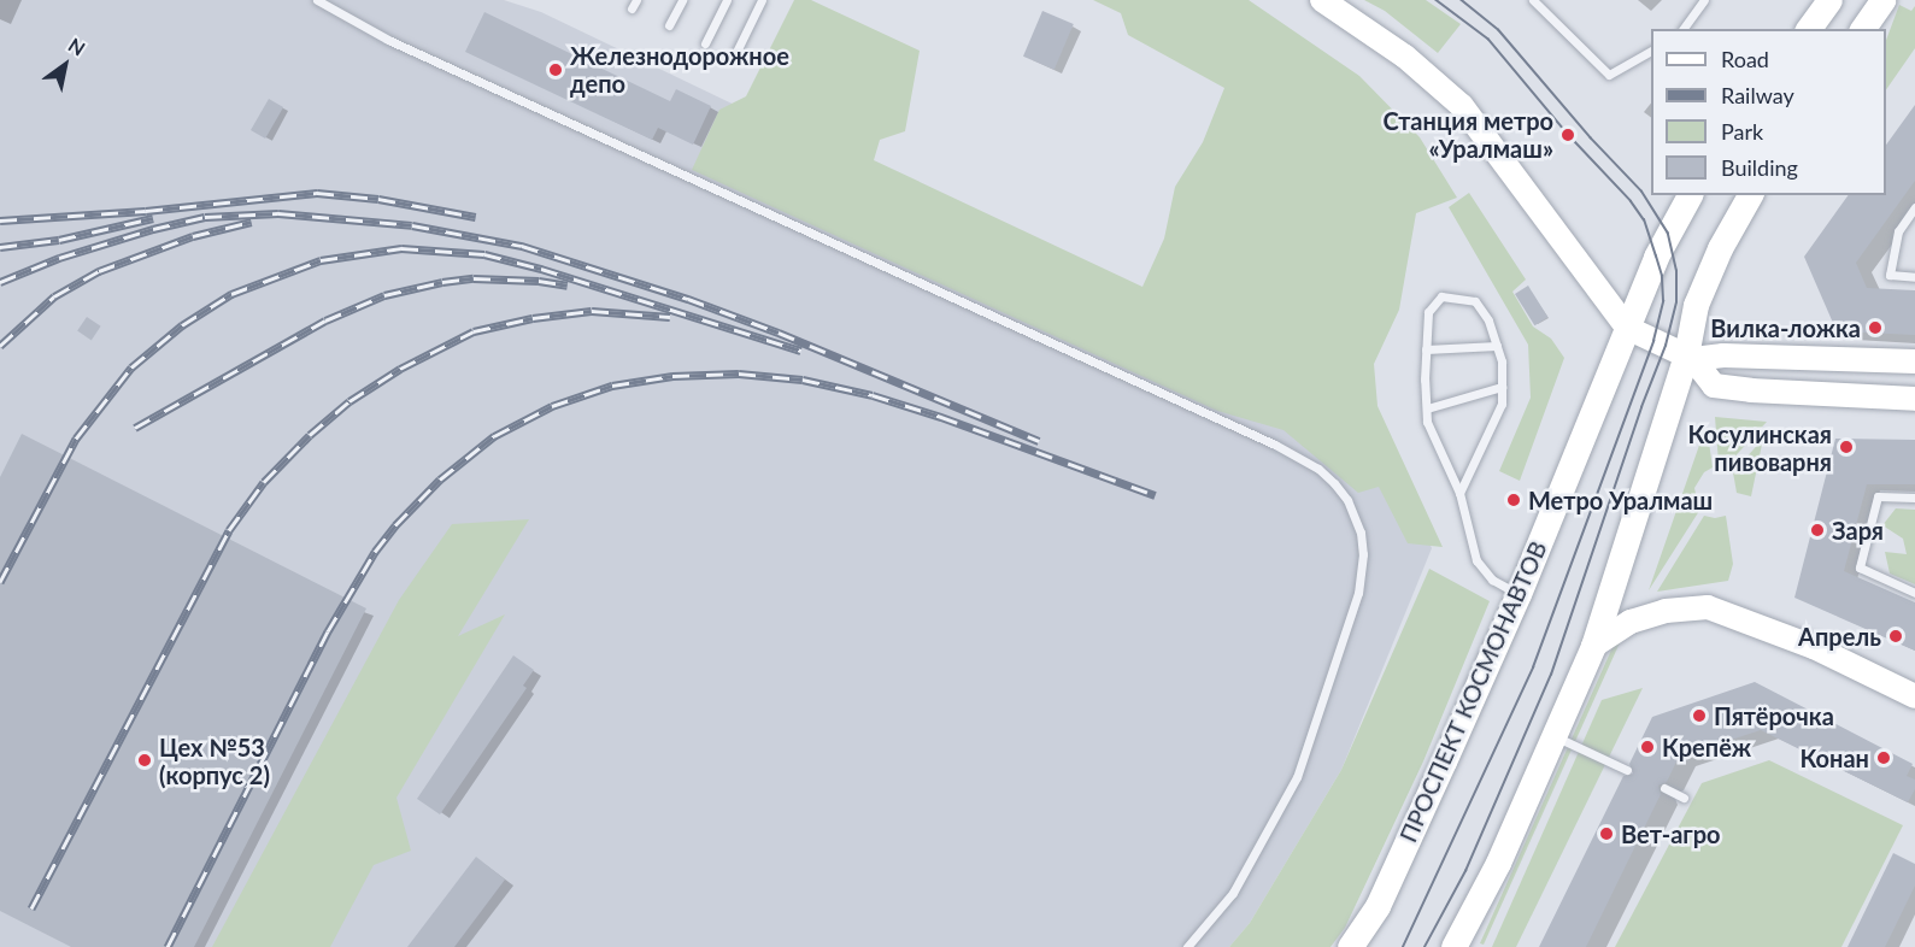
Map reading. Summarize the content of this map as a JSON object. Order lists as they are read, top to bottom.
{
  "streets": {
    "main road": ["ПРОСПЕКТ КОСМОНАВТОВ"]
  },
  "places": [
    "Железнодорожное депо",
    "Станция метро «Уралмаш»",
    "Вилка-ложка",
    "Косулинская пивоварня",
    "Метро Уралмаш",
    "Заря",
    "Апрель",
    "Пятёрочка",
    "Крепёж",
    "Конан",
    "Цех №53 (корпус 2)",
    "Вет-агро"
  ],
  "legend": [
    "Road",
    "Railway",
    "Park",
    "Building"
  ],
  "north": "top right"
}
